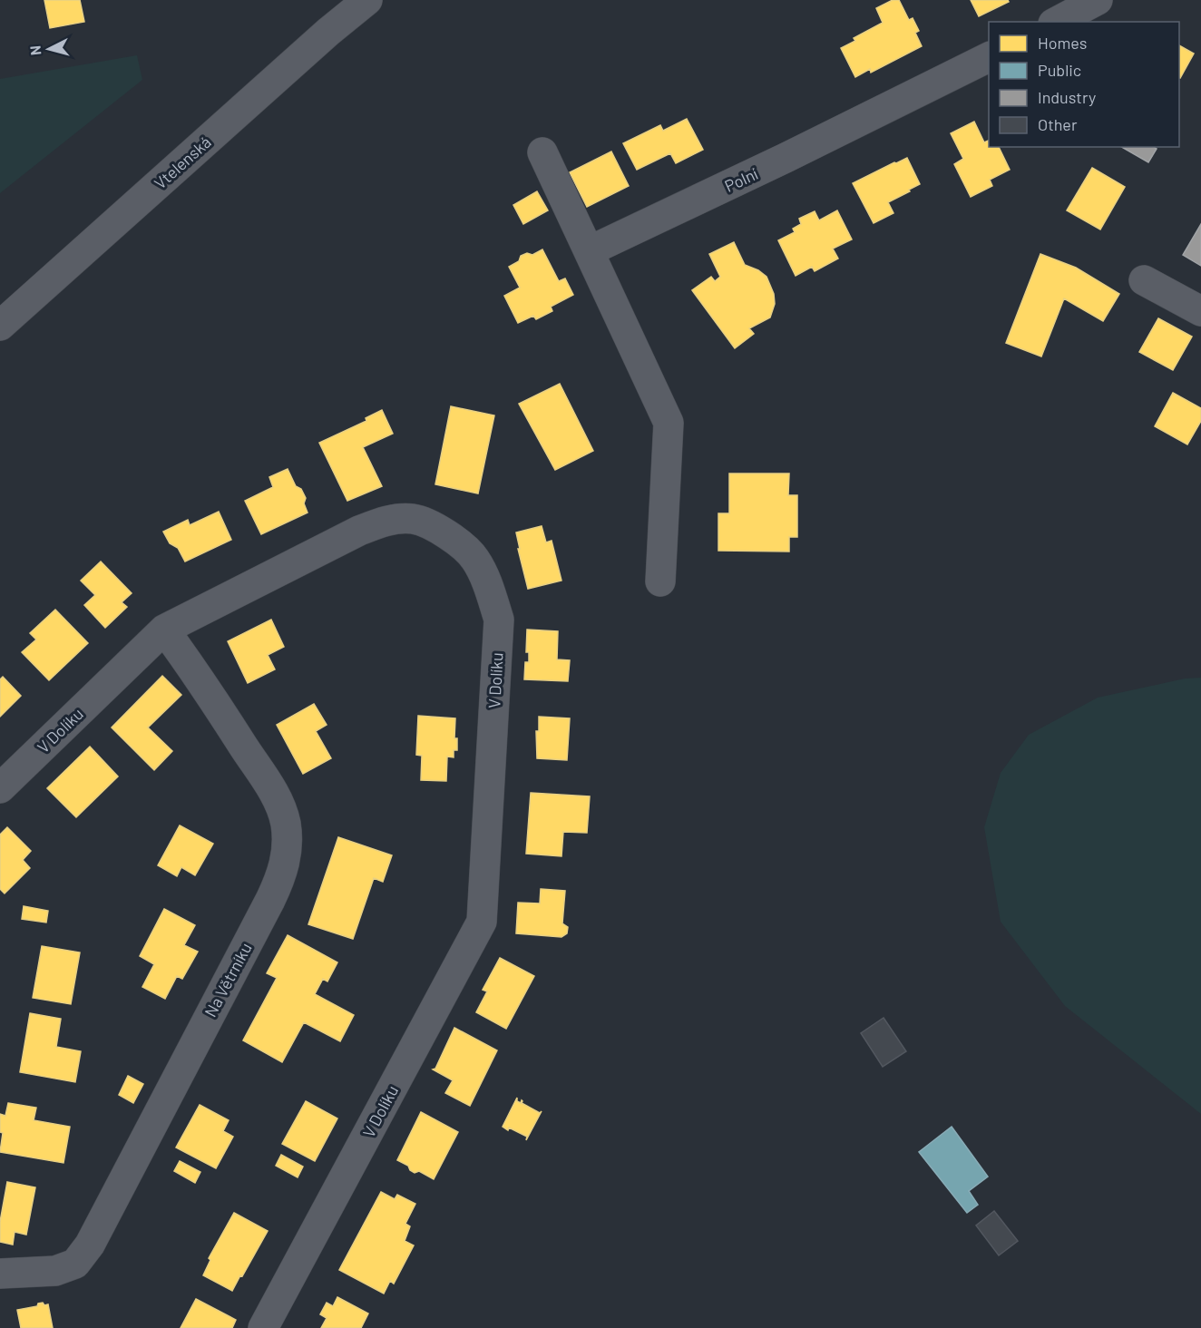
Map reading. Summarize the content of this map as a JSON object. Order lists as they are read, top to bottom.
{
  "streets": {
    "street": [
      "Vtelenská",
      "Polní",
      "V Dolíku",
      "Na Větrníku"
    ]
  },
  "crossings": [
    ["V Dolíku", "Na Větrníku"]
  ],
  "legend": [
    "Homes",
    "Public",
    "Industry",
    "Other"
  ],
  "north": "left"
}
